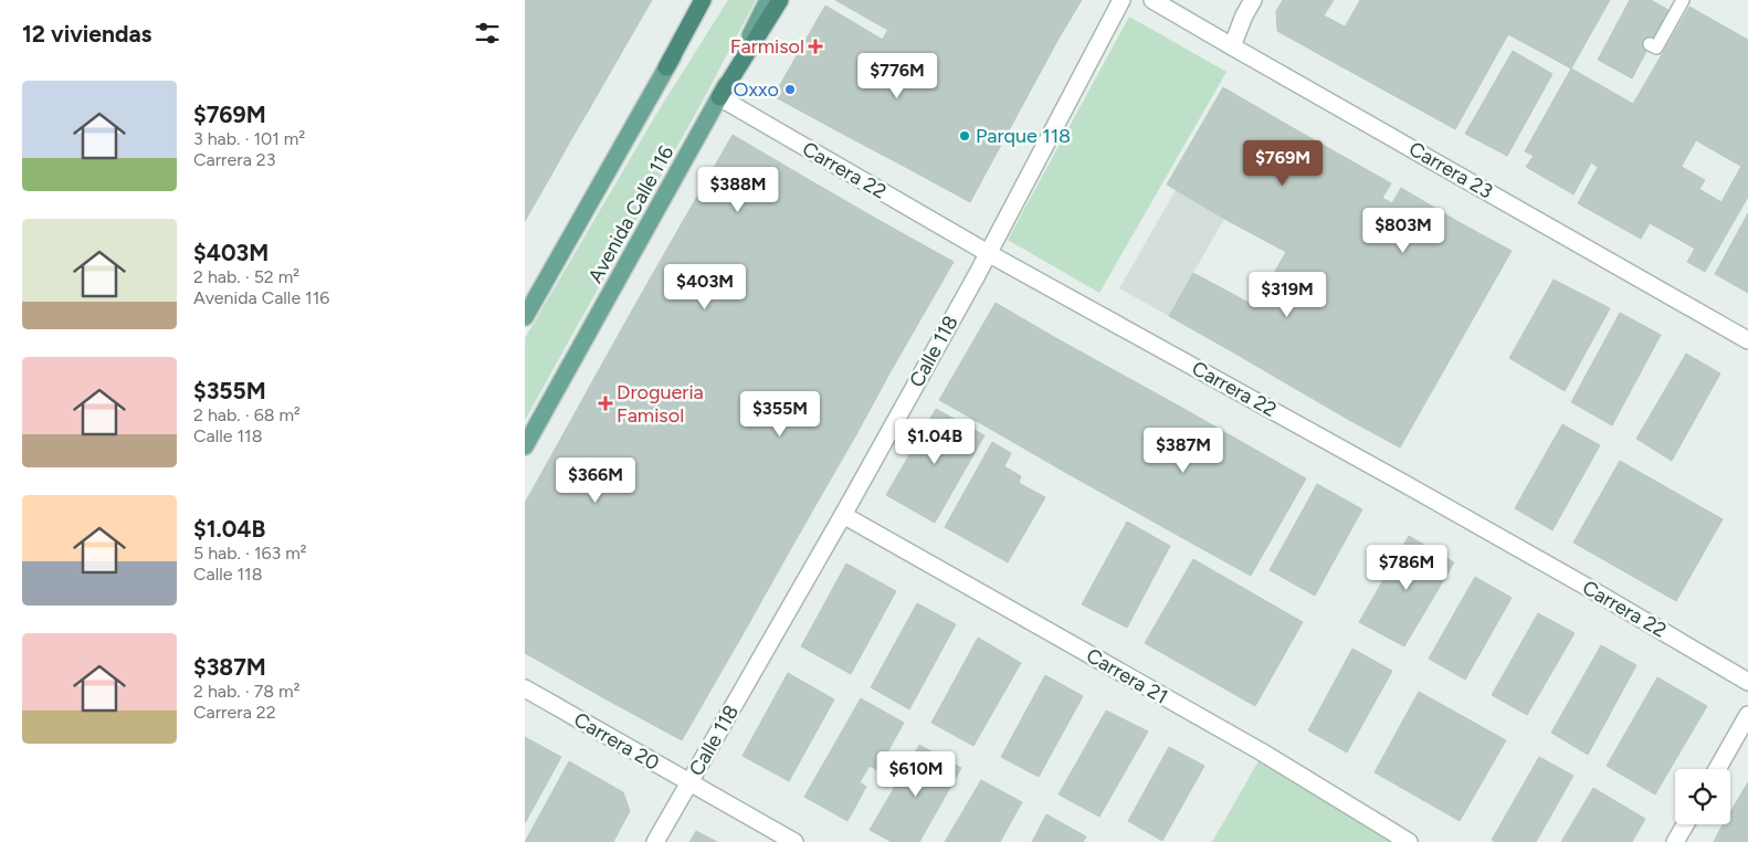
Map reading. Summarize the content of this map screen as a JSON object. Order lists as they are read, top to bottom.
{
  "streets": {
    "main road": ["Avenida Calle 116"],
    "street": [
      "Carrera 22",
      "Carrera 23",
      "Calle 118",
      "Carrera 21",
      "Carrera 20"
    ]
  },
  "crossings": [
    ["Carrera 22", "Avenida Calle 116"],
    ["Carrera 22", "Calle 118"],
    ["Calle 118", "Carrera 21"],
    ["Calle 118", "Carrera 20"]
  ],
  "places": {
    "health": ["Farmisol", "Drogueria Famisol"],
    "other": ["Oxxo", "Parque 118"]
  },
  "page": {
    "heading": "12 viviendas",
    "price": [
      "$776M",
      "$769M",
      "$388M",
      "$803M",
      "$403M",
      "$319M",
      "$355M",
      "$1.04B",
      "$387M",
      "$366M",
      "$786M",
      "$610M"
    ],
    "list": [
      {
        "name": "$769M",
        "note": "3 hab. · 101 m² · Carrera 23"
      },
      {
        "name": "$403M",
        "note": "2 hab. · 52 m² · Avenida Calle 116"
      },
      {
        "name": "$355M",
        "note": "2 hab. · 68 m² · Calle 118"
      },
      {
        "name": "$1.04B",
        "note": "5 hab. · 163 m² · Calle 118"
      },
      {
        "name": "$387M",
        "note": "2 hab. · 78 m² · Carrera 22"
      }
    ]
  }
}
